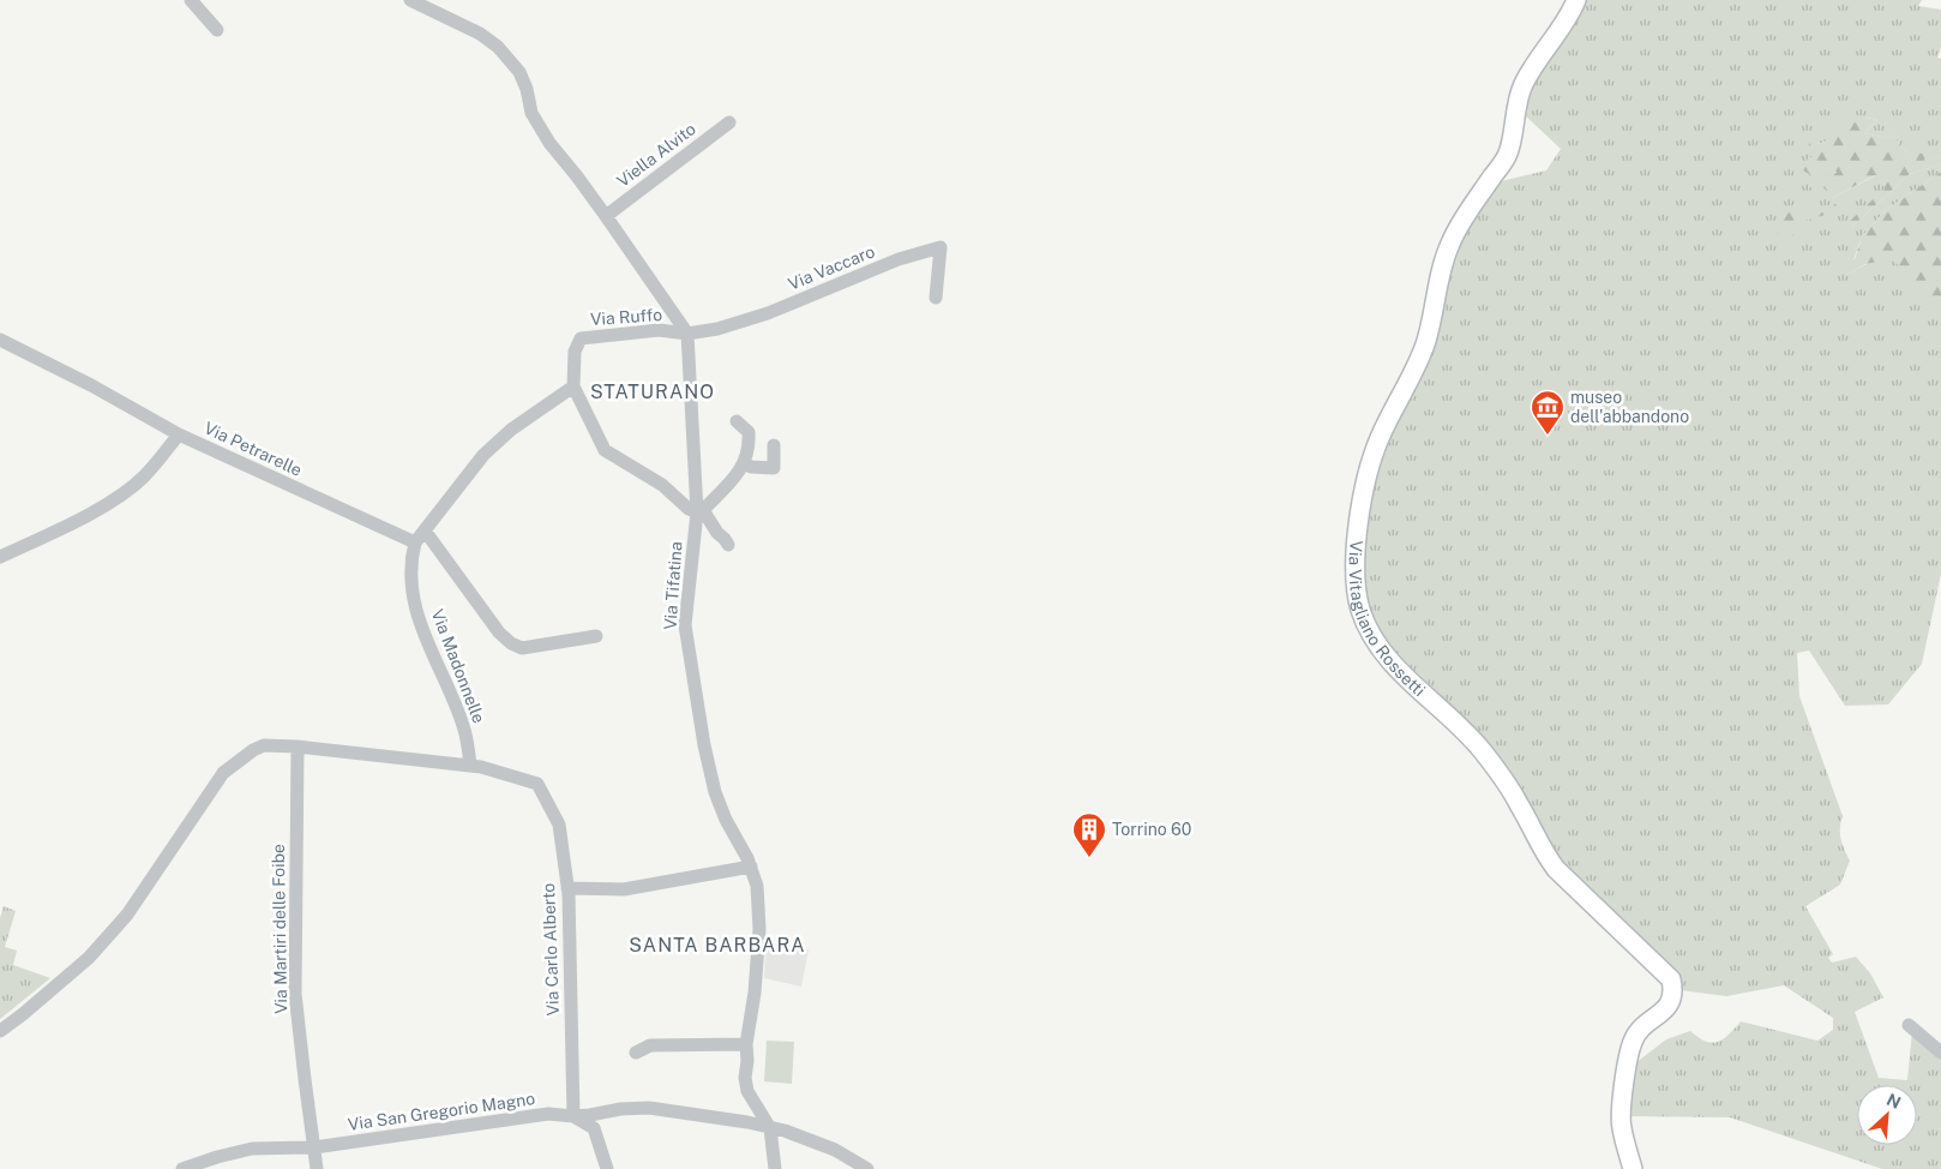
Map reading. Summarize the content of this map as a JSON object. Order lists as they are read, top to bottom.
{
  "streets": {
    "street": [
      "Viella Alvito",
      "Via Vaccaro",
      "Via Ruffo",
      "Via Petrarelle",
      "Via Tifatina",
      "Via Vitagliano Rossetti",
      "Via Madonnelle",
      "Via Martiri delle Foibe",
      "Via Carlo Alberto",
      "Via San Gregorio Magno"
    ]
  },
  "crossings": [
    ["Via Vaccaro", "Via Ruffo"],
    ["Via Vaccaro", "Via Tifatina"],
    ["Via Ruffo", "Via Tifatina"],
    ["Via Petrarelle", "Via Madonnelle"],
    ["Via Tifatina", "Via San Gregorio Magno"],
    ["Via Madonnelle", "Via Carlo Alberto"],
    ["Via Martiri delle Foibe", "Via Carlo Alberto"],
    ["Via Martiri delle Foibe", "Via San Gregorio Magno"],
    ["Via Carlo Alberto", "Via San Gregorio Magno"]
  ],
  "districts": ["STATURANO", "SANTA BARBARA"],
  "places": {
    "museum": ["museo dell'abbandono"],
    "building": ["Torrino 60"]
  },
  "north": "top right"
}
